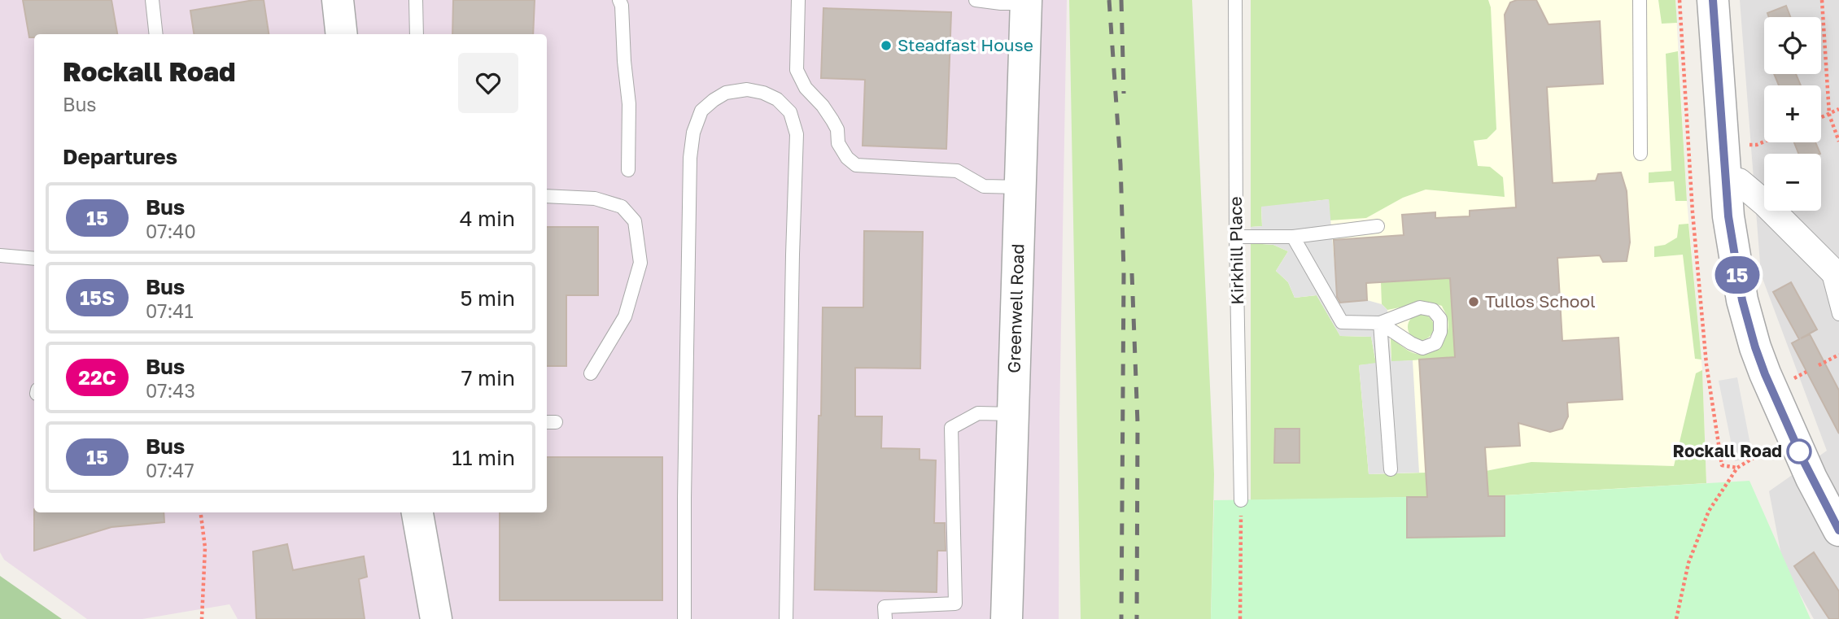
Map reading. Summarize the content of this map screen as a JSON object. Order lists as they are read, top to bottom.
{
  "streets": {
    "street": ["Greenwell Road"],
    "lane": ["Kirkhill Place"]
  },
  "places": ["Steadfast House", "Tullos School", "Rockall Road"],
  "lines": ["bus line 15"],
  "page": {
    "on_map": "15",
    "map_buttons": ["+", "−"],
    "heading": [
      ["Rockall Road", "Bus"],
      "Departures"
    ],
    "list": [
      {
        "mark": "15",
        "name": "Bus",
        "note": "07:40",
        "value": "4 min"
      },
      {
        "mark": "15S",
        "name": "Bus",
        "note": "07:41",
        "value": "5 min"
      },
      {
        "mark": "22C",
        "name": "Bus",
        "note": "07:43",
        "value": "7 min"
      },
      {
        "mark": "15",
        "name": "Bus",
        "note": "07:47",
        "value": "11 min"
      }
    ]
  }
}
